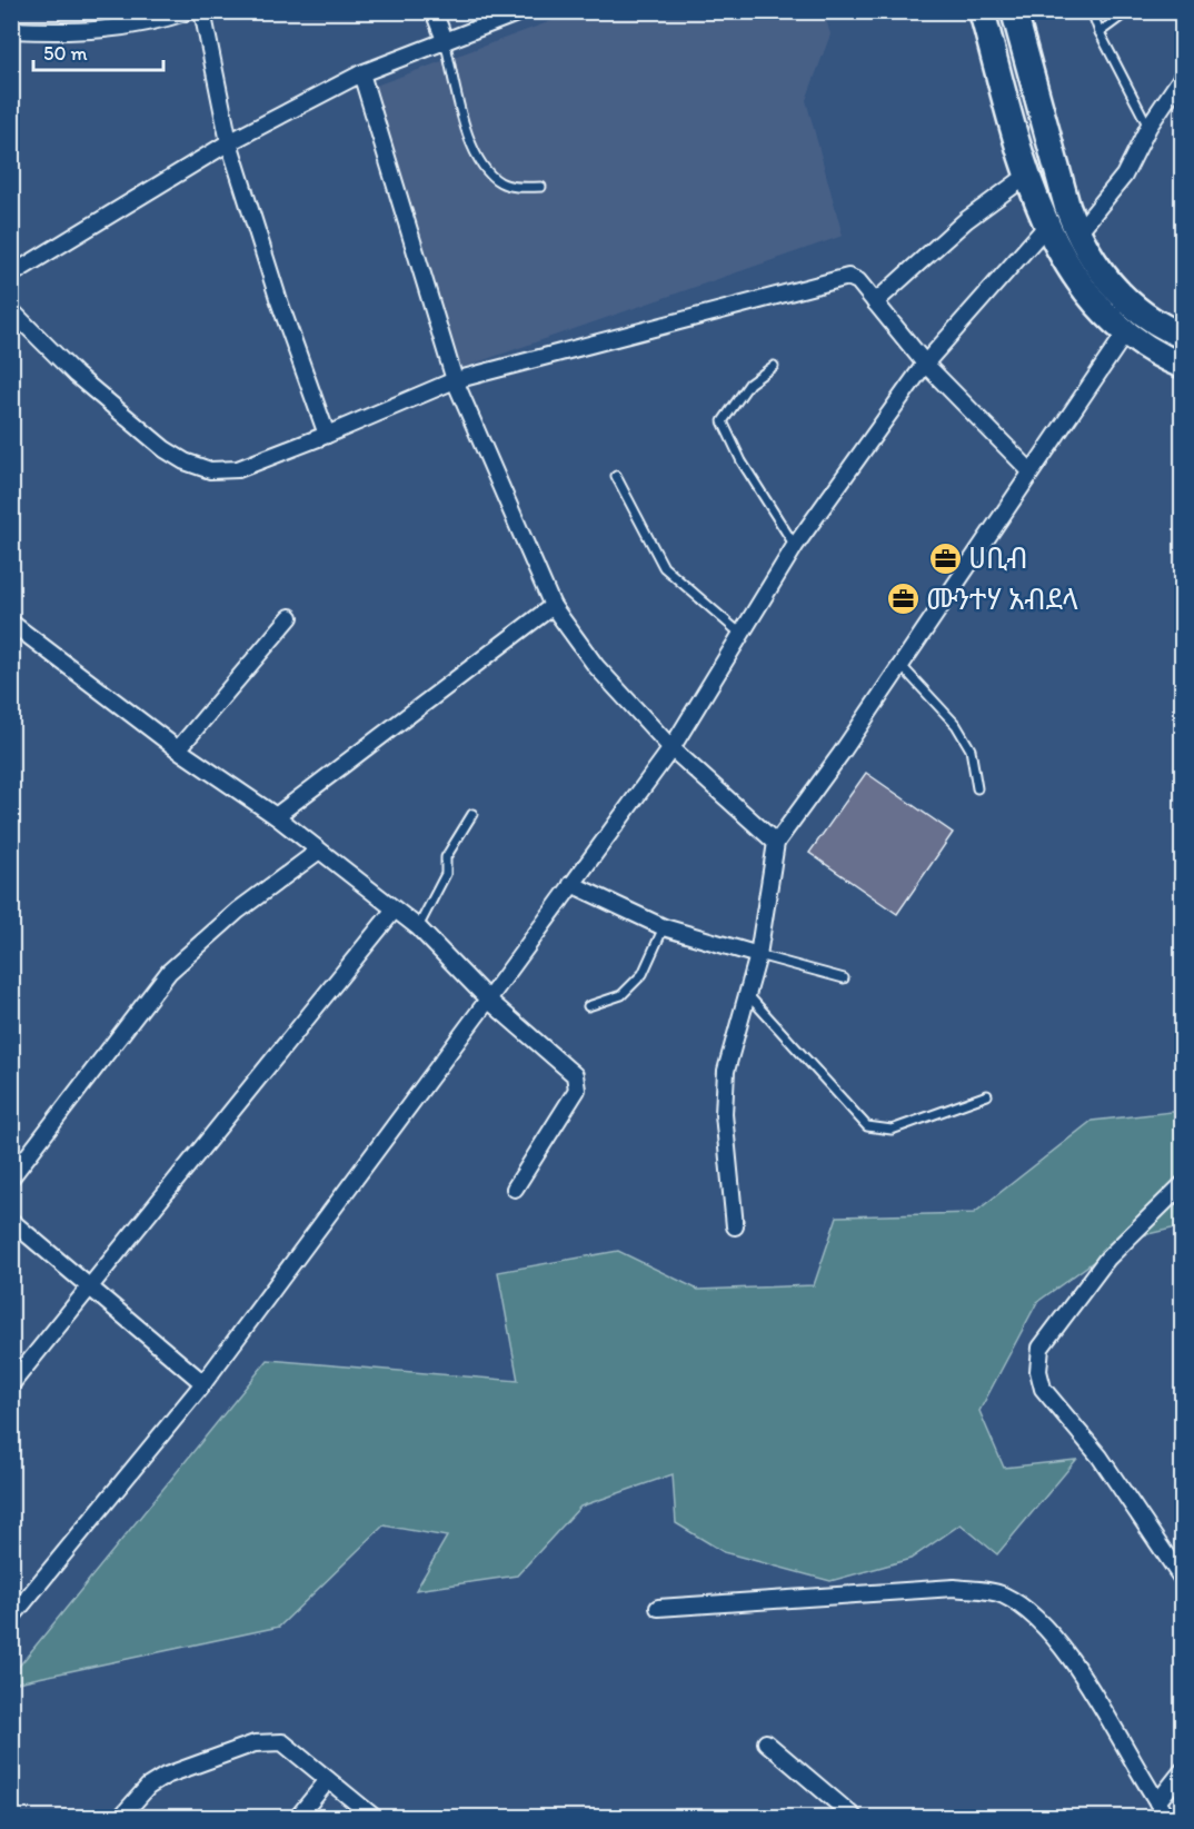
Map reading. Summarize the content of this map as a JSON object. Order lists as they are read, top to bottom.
{
  "places": {
    "office": ["ሀቢብ", "ሙንተሃ አብደላ"]
  },
  "scale_bar": "50 m"
}
